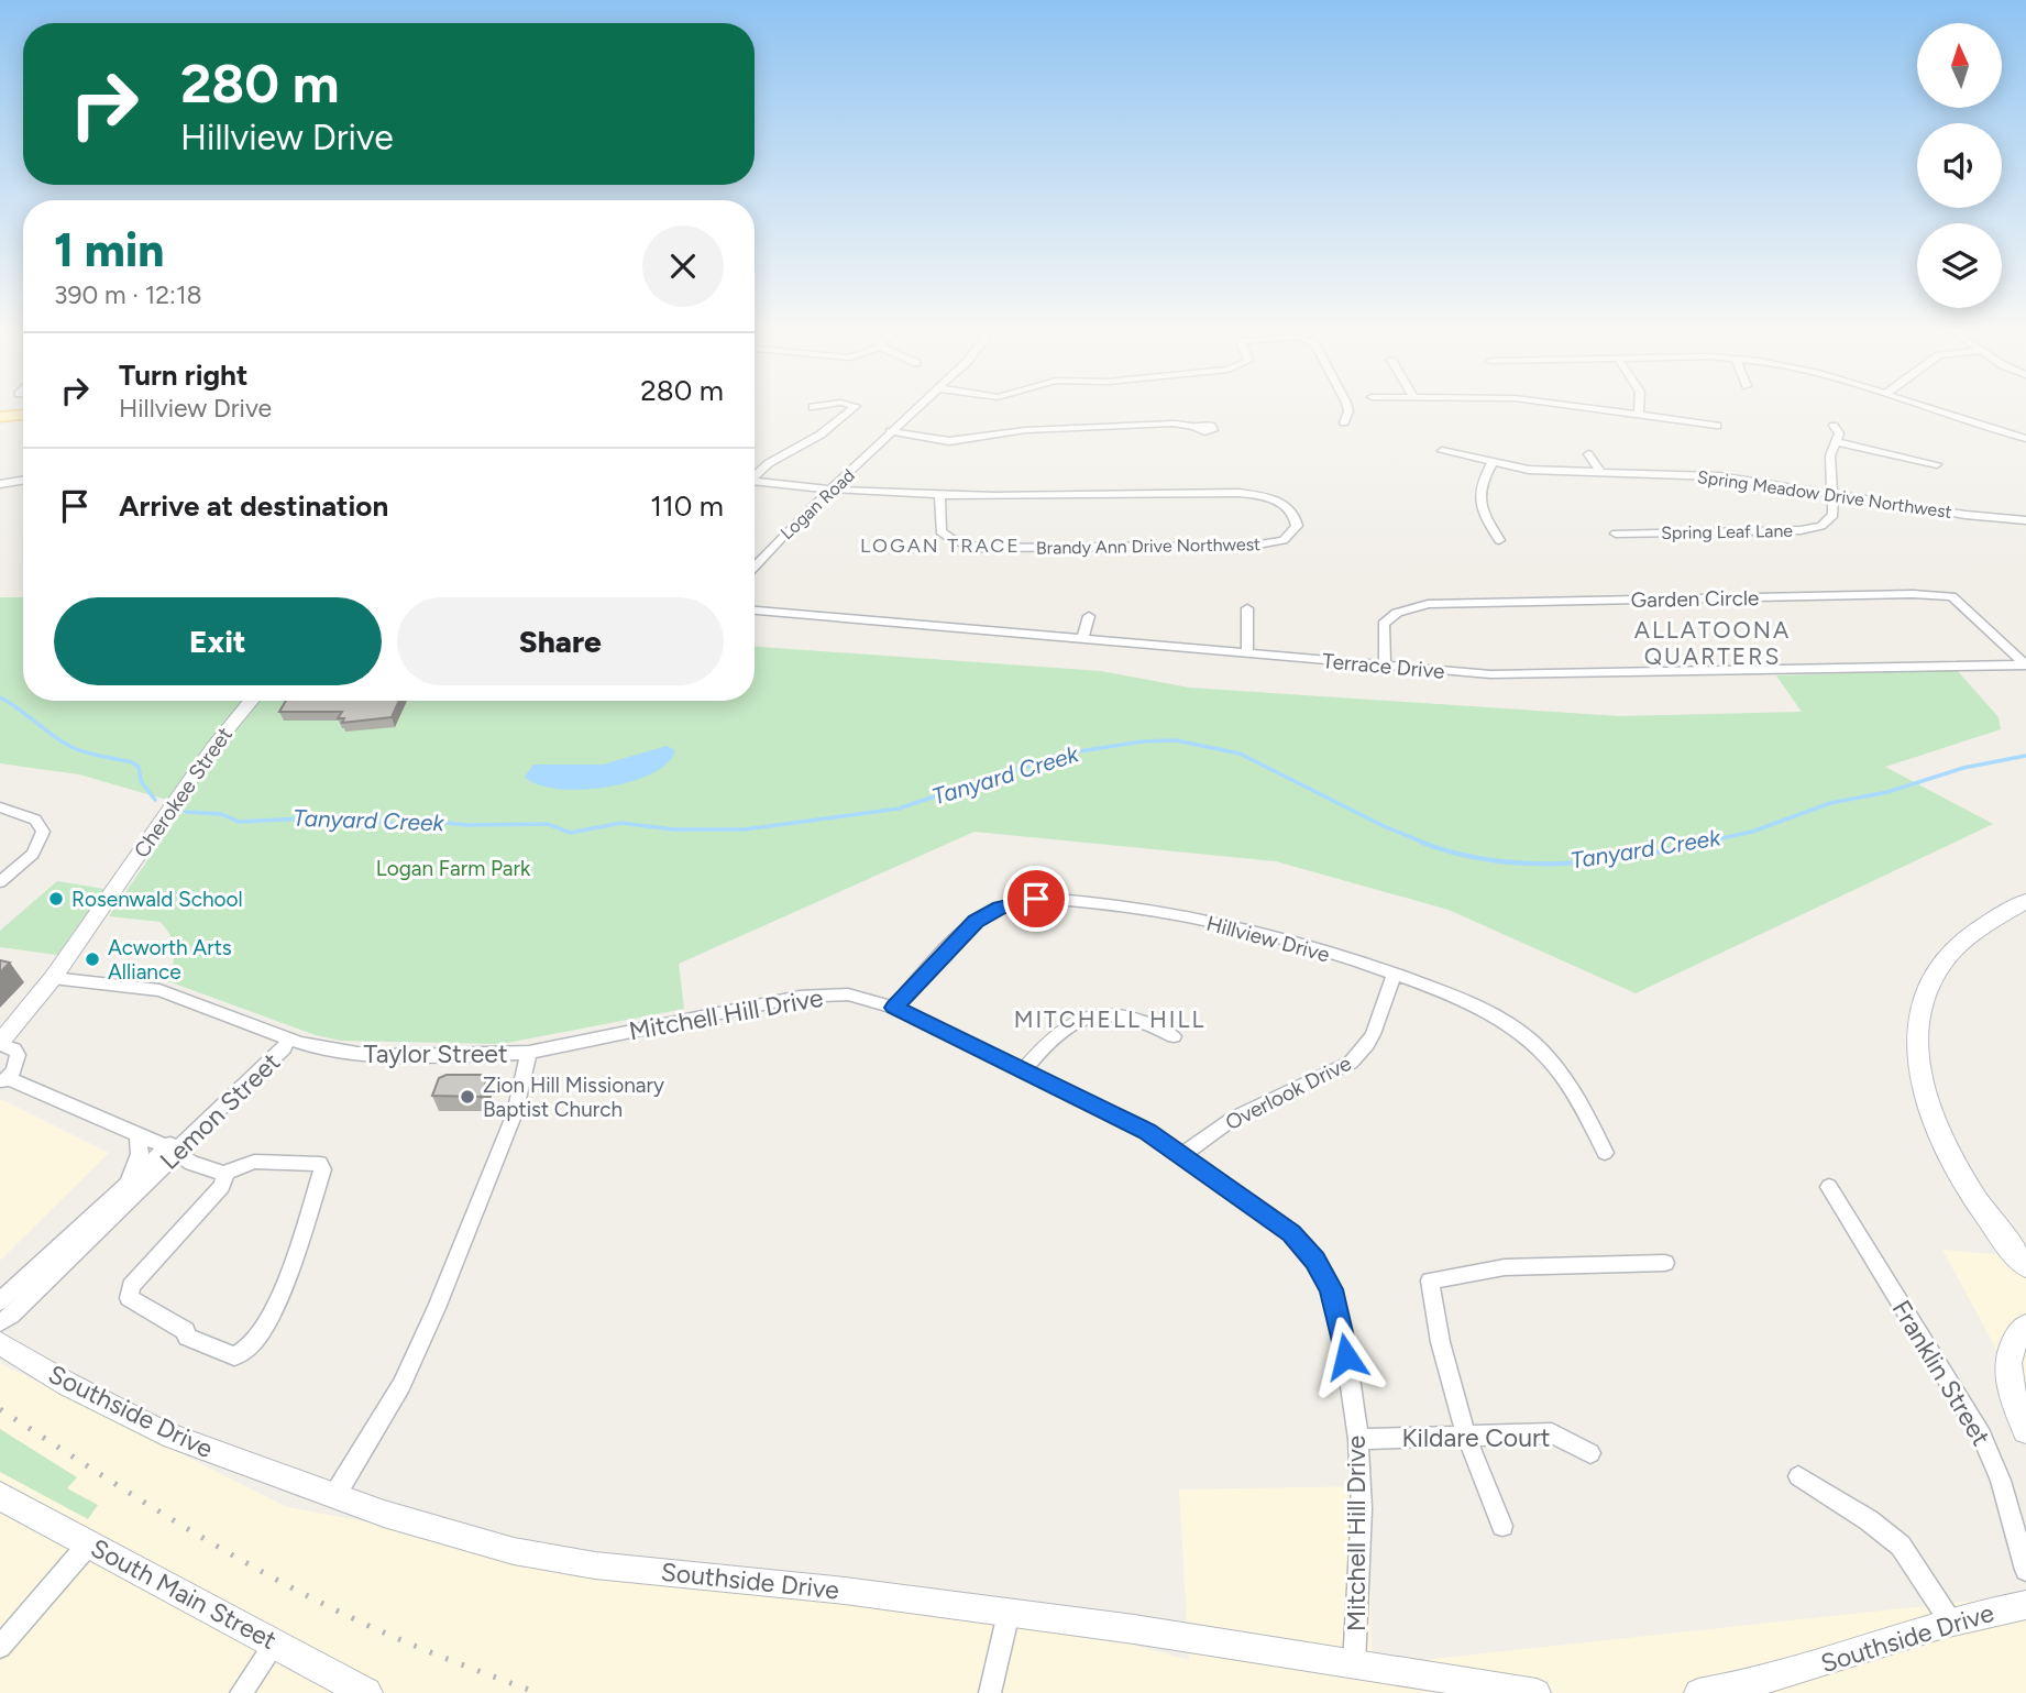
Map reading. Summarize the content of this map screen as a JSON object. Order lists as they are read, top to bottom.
{
  "streets": {
    "main road": ["South Main Street"],
    "street": [
      "Spring Meadow Drive Northwest",
      "Logan Road",
      "Spring Leaf Lane",
      "Brandy Ann Drive Northwest",
      "Garden Circle",
      "Terrace Drive",
      "Cherokee Street",
      "Hillview Drive",
      "Mitchell Hill Drive",
      "Taylor Street",
      "Overlook Drive",
      "Lemon Street",
      "Franklin Street",
      "Southside Drive",
      "Kildare Court"
    ]
  },
  "crossings": [
    ["Spring Meadow Drive Northwest", "Spring Leaf Lane"],
    ["Logan Road", "Brandy Ann Drive Northwest"],
    ["Garden Circle", "Terrace Drive"],
    ["Cherokee Street", "Taylor Street"],
    ["Hillview Drive", "Mitchell Hill Drive"],
    ["Hillview Drive", "Overlook Drive"],
    ["Mitchell Hill Drive", "Taylor Street"],
    ["Mitchell Hill Drive", "Overlook Drive"],
    ["Mitchell Hill Drive", "Southside Drive"],
    ["Mitchell Hill Drive", "Kildare Court"],
    ["Taylor Street", "Lemon Street"],
    ["Taylor Street", "Southside Drive"]
  ],
  "districts": ["LOGAN TRACE", "ALLATOONA QUARTERS", "MITCHELL HILL"],
  "water": ["Tanyard Creek"],
  "parks": ["Logan Farm Park"],
  "places": ["Rosenwald School", "Acworth Arts Alliance", "Zion Hill Missionary Baptist Church"],
  "north": "top",
  "page": {
    "turn": ["280 m", "Hillview Drive"],
    "heading": ["1 min", "390 m · 12:18"],
    "list": [
      {
        "name": "Turn right",
        "note": "Hillview Drive",
        "value": "280 m"
      },
      {
        "name": "Arrive at destination",
        "value": "110 m"
      }
    ],
    "buttons": ["Exit", "Share"]
  }
}
